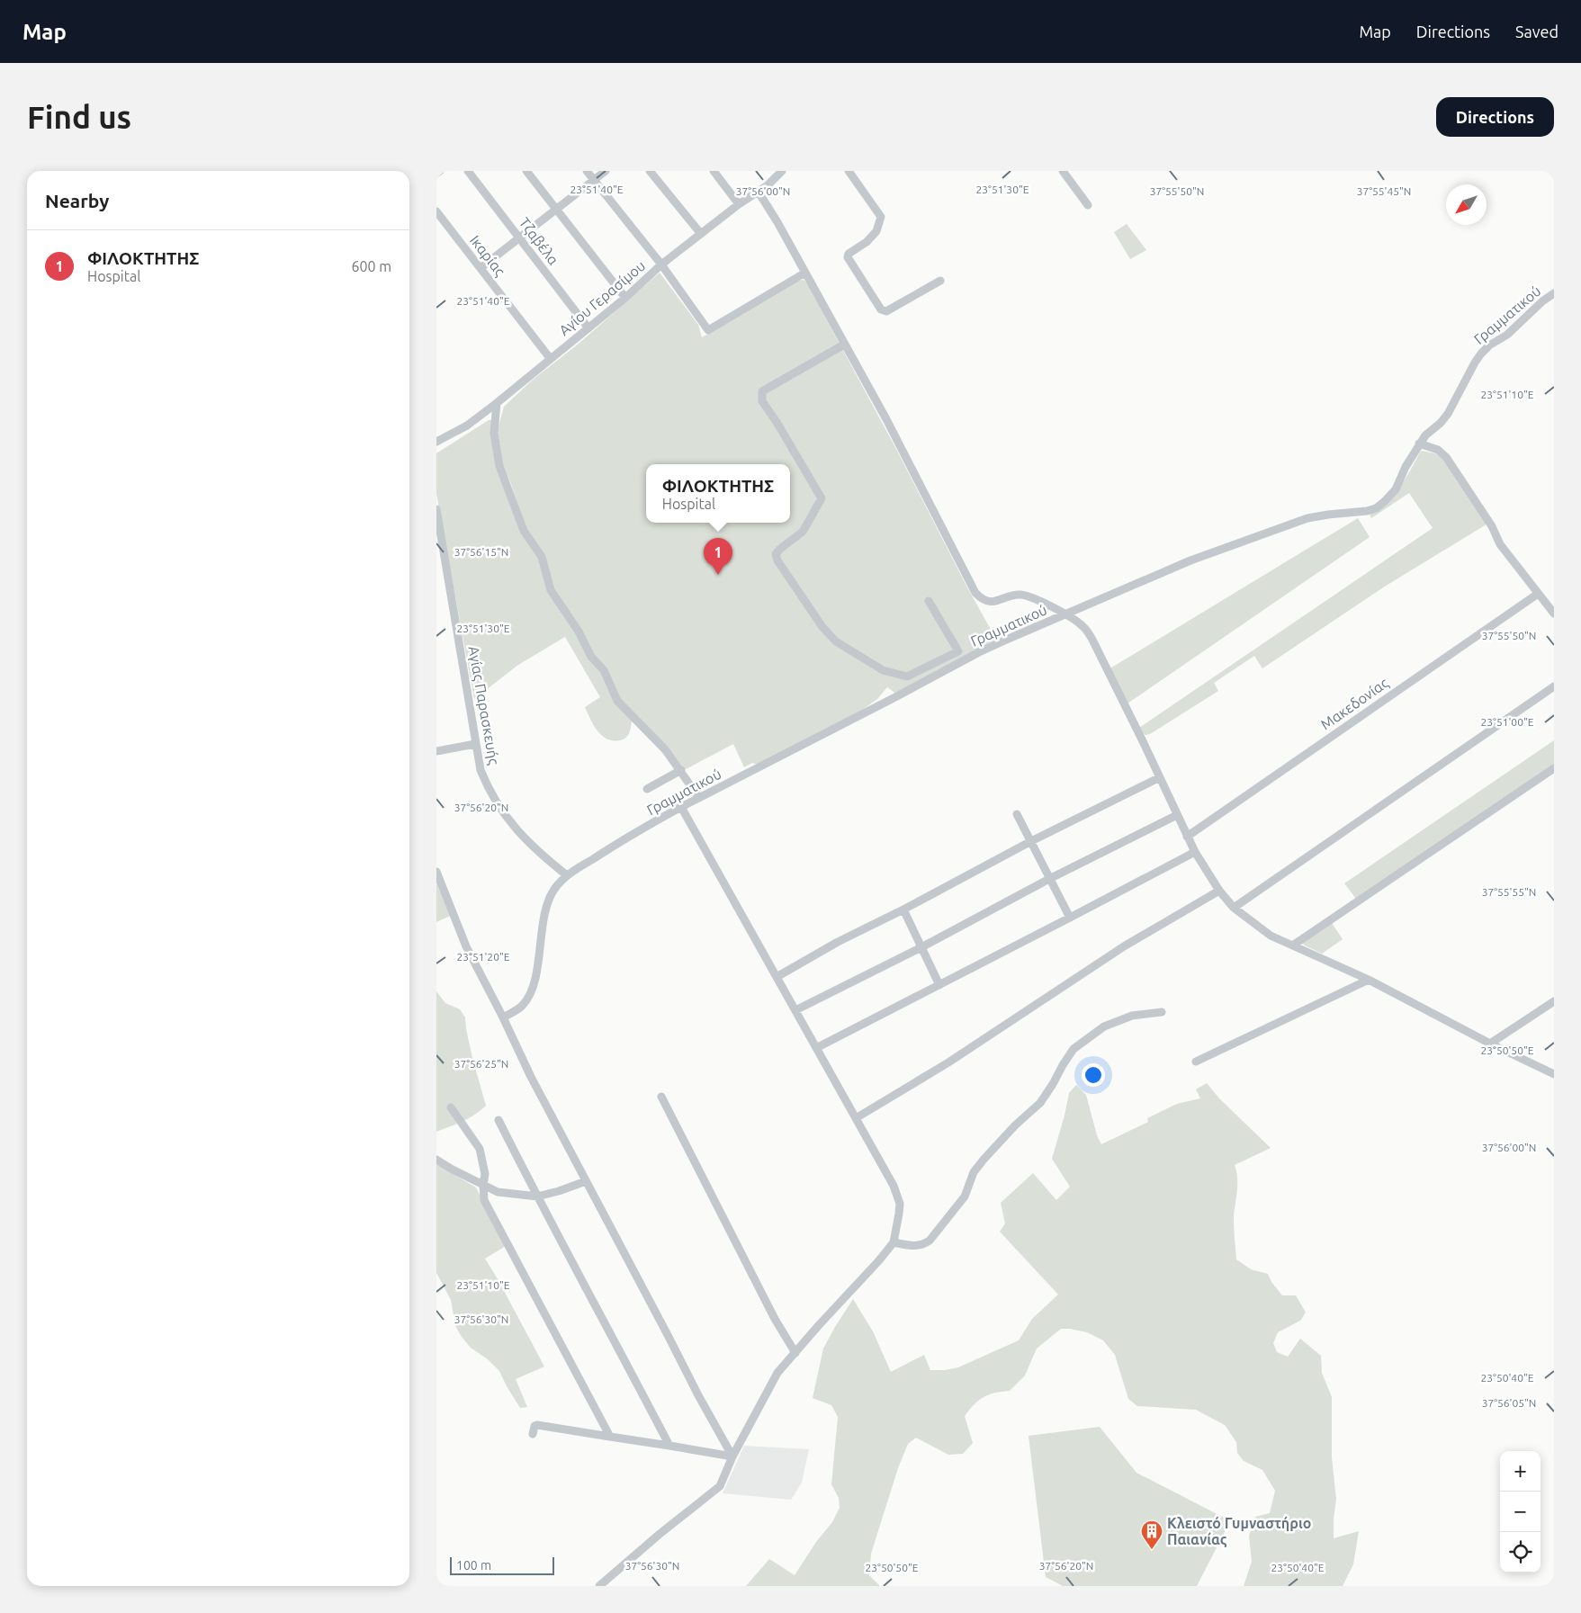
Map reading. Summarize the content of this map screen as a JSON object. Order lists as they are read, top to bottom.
{
  "streets": {
    "street": [
      "Τζαβέλα",
      "Ικαρίας",
      "Αγίου Γερασίμου",
      "Γραμματικού",
      "Μακεδονίας",
      "Αγίας Παρασκευής"
    ]
  },
  "crossings": [
    ["Τζαβέλα", "Αγίου Γερασίμου"],
    ["Ικαρίας", "Αγίου Γερασίμου"],
    ["Γραμματικού", "Αγίας Παρασκευής"]
  ],
  "places": {
    "building": ["Κλειστό Γυμναστήριο Παιανίας"]
  },
  "scale_bar": "100 m",
  "north": "bottom left",
  "page": {
    "header": "Map",
    "nav": ["Map", "Directions", "Saved"],
    "buttons": "Directions",
    "title": "Find us",
    "heading": "Nearby",
    "list": [
      {
        "mark": "1",
        "name": "ΦΙΛΟΚΤΗΤΗΣ",
        "note": "Hospital",
        "value": "600 m"
      }
    ],
    "popup": ["ΦΙΛΟΚΤΗΤΗΣ", "Hospital"],
    "pins": "1",
    "map_buttons": ["+", "−"],
    "scale": "100 m"
  },
  "coordinates": [
    "23°51'40\"E",
    "23°51'30\"E",
    "37°56'00\"N",
    "37°55'50\"N",
    "37°55'45\"N",
    "23°51'10\"E",
    "37°56'15\"N",
    "23°51'00\"E",
    "37°56'20\"N",
    "37°55'55\"N",
    "23°51'20\"E",
    "23°50'50\"E",
    "37°56'25\"N",
    "37°56'30\"N",
    "23°50'40\"E",
    "37°56'05\"N"
  ]
}
